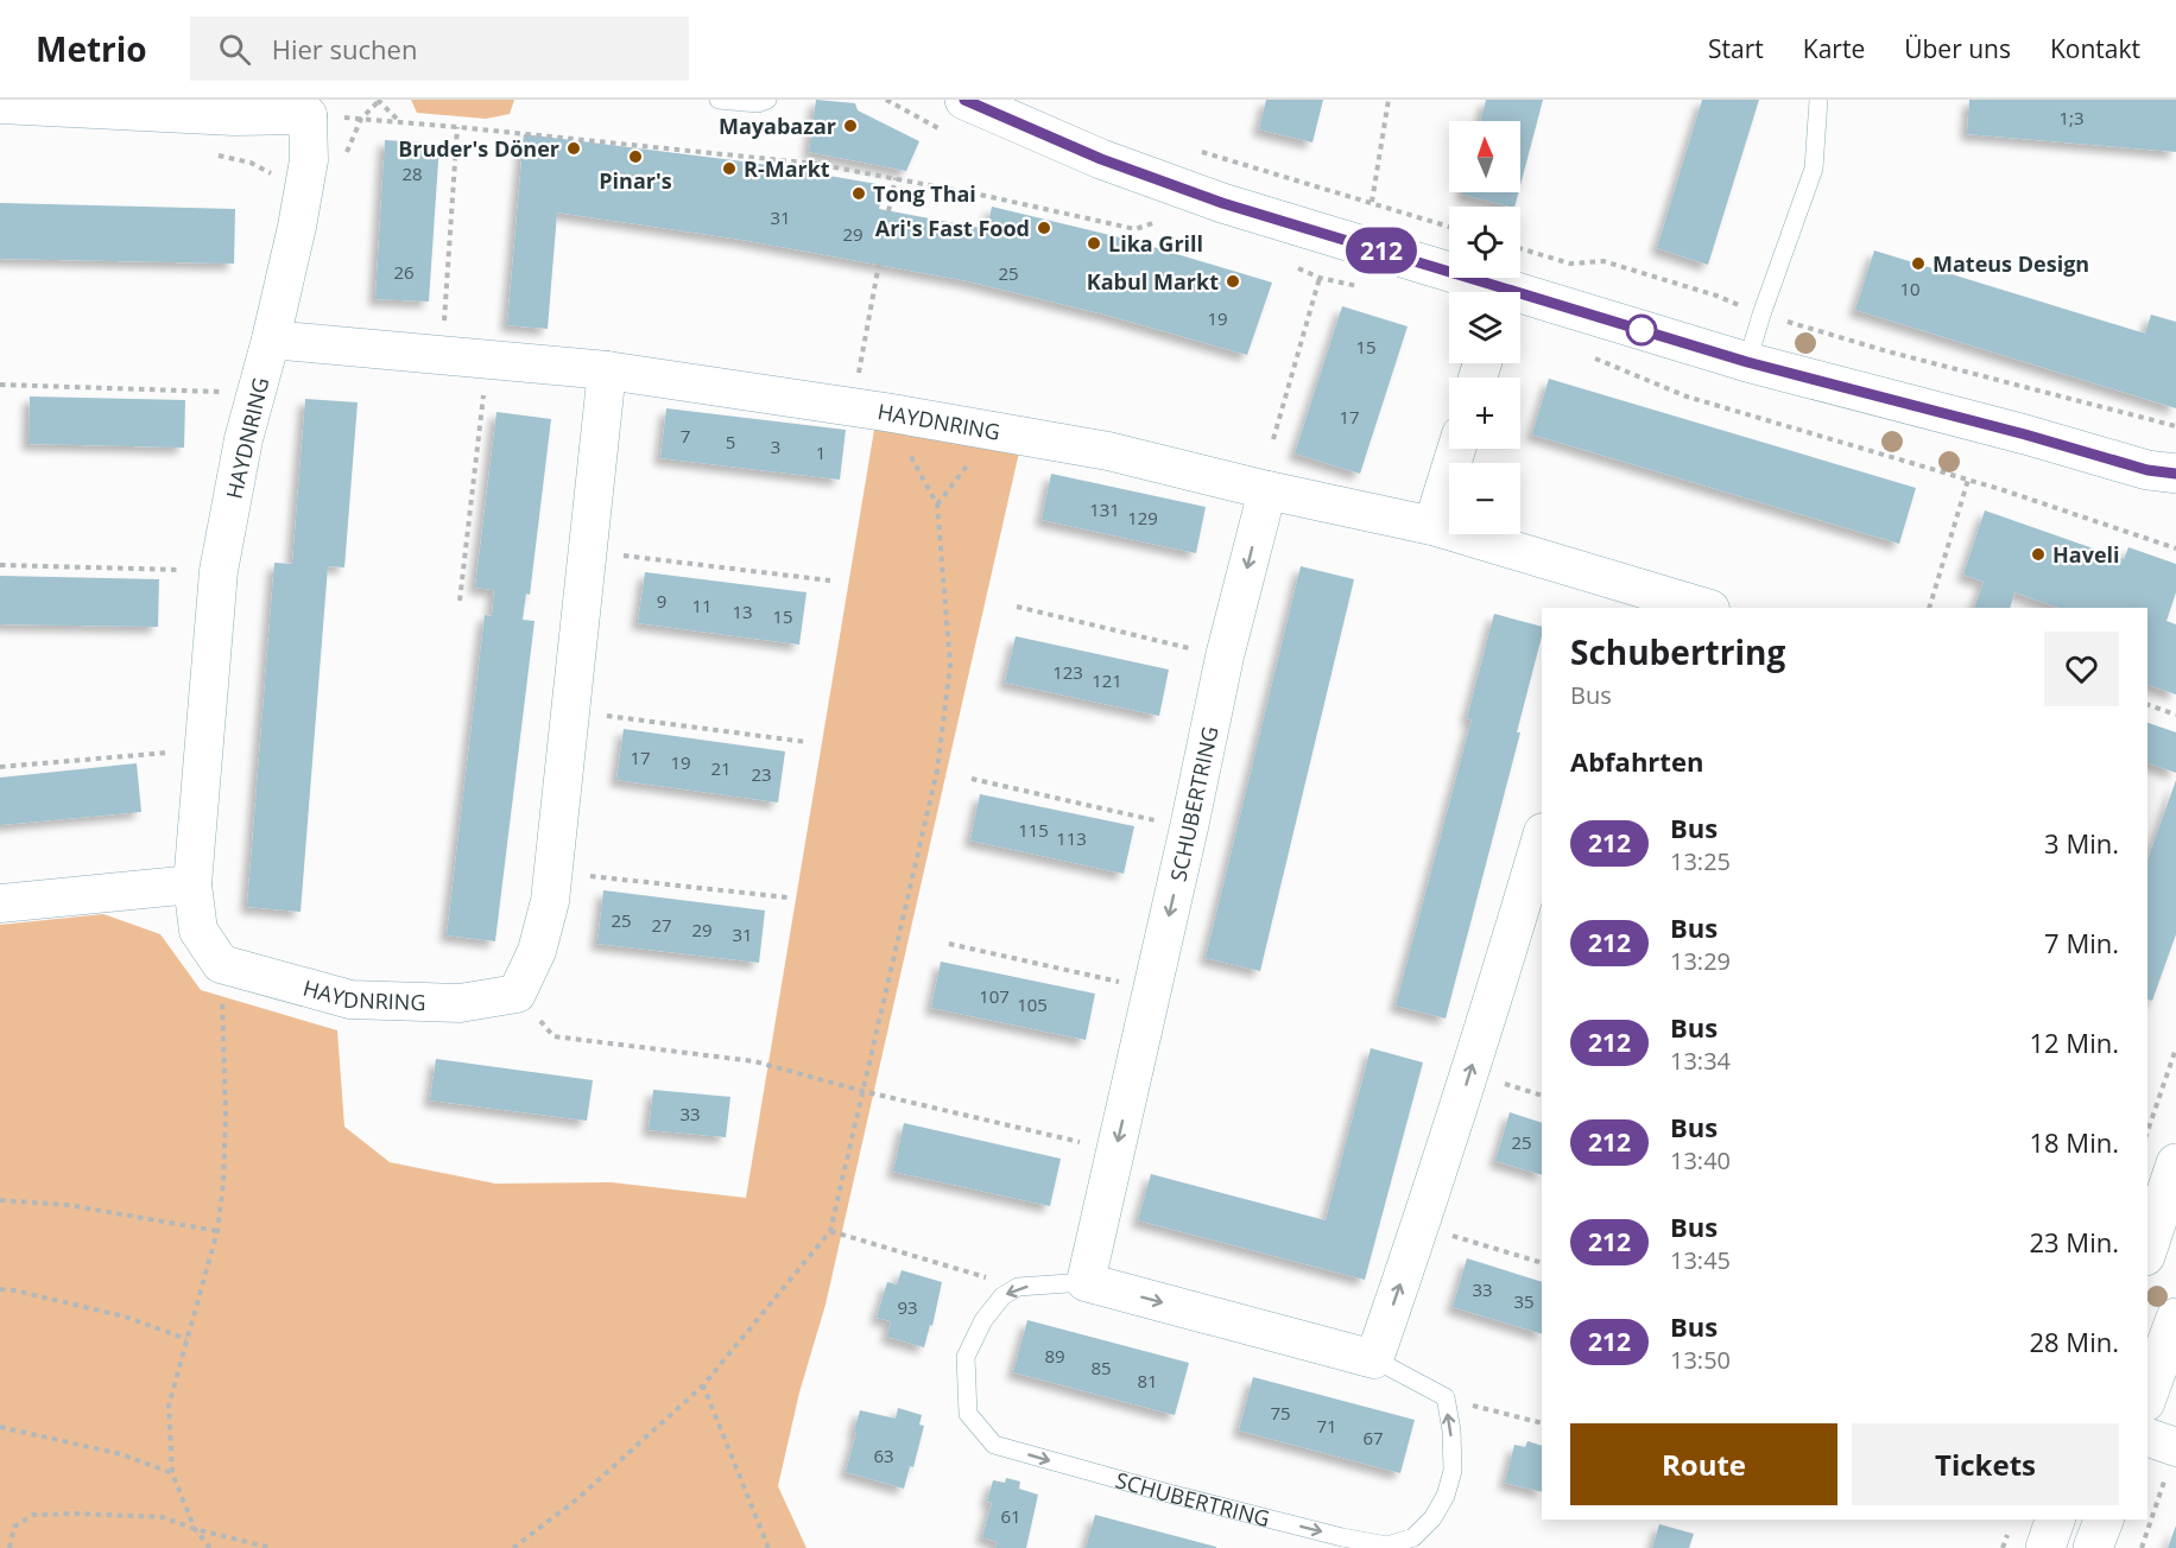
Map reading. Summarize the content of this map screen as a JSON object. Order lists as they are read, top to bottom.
{
  "streets": {
    "street": ["HAYDNRING", "SCHUBERTRING"]
  },
  "crossings": [
    ["HAYDNRING", "SCHUBERTRING"]
  ],
  "places": [
    "Mayabazar",
    "Bruder's Döner",
    "Pinar's",
    "R-Markt",
    "Tong Thai",
    "Ari's Fast Food",
    "Lika Grill",
    "Mateus Design",
    "Kabul Markt",
    "Haveli"
  ],
  "lines": ["bus line 212"],
  "house_numbers": [
    "1;3",
    "28",
    "31",
    "29",
    "26",
    "25",
    "10",
    "19",
    "15",
    "17",
    "7",
    "5",
    "3",
    "1",
    "131",
    "129",
    "9",
    "11",
    "13",
    "15",
    "123",
    "121",
    "17",
    "19",
    "21",
    "23",
    "115",
    "113",
    "25",
    "27",
    "29",
    "31",
    "107",
    "105",
    "33",
    "25",
    "33",
    "35",
    "93",
    "89",
    "85",
    "81",
    "75",
    "71",
    "67",
    "63",
    "61"
  ],
  "north": "top",
  "page": {
    "header": "Metrio",
    "search": "Hier suchen",
    "nav": [
      "Start",
      "Karte",
      "Über uns",
      "Kontakt"
    ],
    "on_map": "212",
    "map_buttons": ["+", "−"],
    "heading": [
      ["Schubertring", "Bus"],
      "Abfahrten"
    ],
    "list": [
      {
        "mark": "212",
        "name": "Bus",
        "note": "13:25",
        "value": "3 Min."
      },
      {
        "mark": "212",
        "name": "Bus",
        "note": "13:29",
        "value": "7 Min."
      },
      {
        "mark": "212",
        "name": "Bus",
        "note": "13:34",
        "value": "12 Min."
      },
      {
        "mark": "212",
        "name": "Bus",
        "note": "13:40",
        "value": "18 Min."
      },
      {
        "mark": "212",
        "name": "Bus",
        "note": "13:45",
        "value": "23 Min."
      },
      {
        "mark": "212",
        "name": "Bus",
        "note": "13:50",
        "value": "28 Min."
      }
    ],
    "buttons": ["Route", "Tickets"]
  }
}
